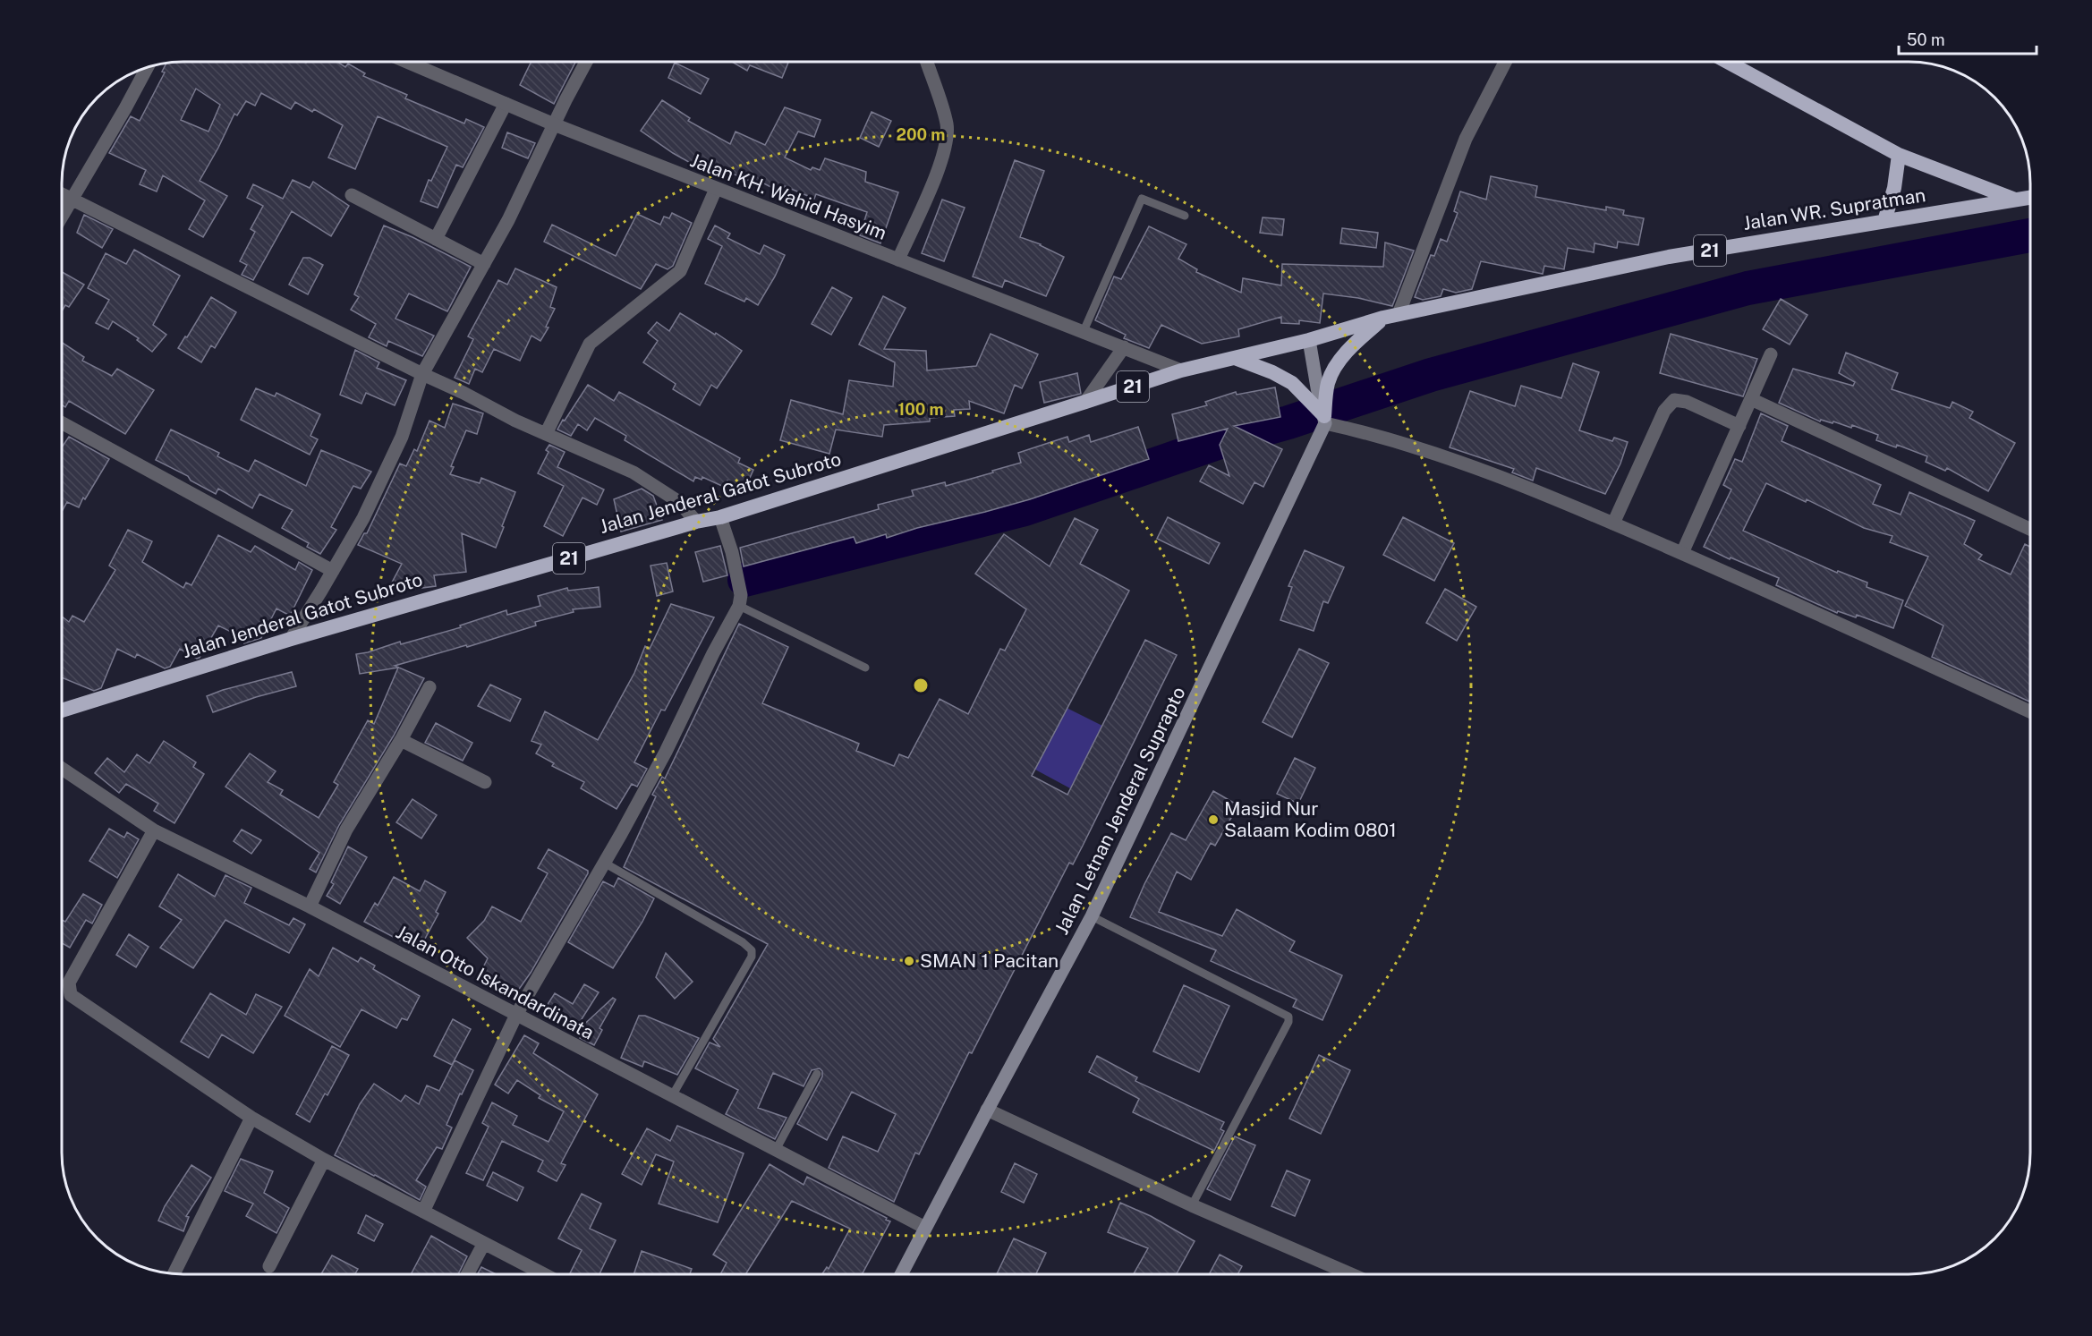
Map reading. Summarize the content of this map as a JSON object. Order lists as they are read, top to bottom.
{
  "streets": {
    "highway": ["Jalan WR. Supratman", "21", "Jalan Jenderal Gatot Subroto"],
    "main road": ["Jalan Letnan Jenderal Suprapto"],
    "street": ["Jalan KH. Wahid Hasyim", "Jalan Otto Iskandardinata"]
  },
  "crossings": [
    ["Jalan KH. Wahid Hasyim", "21"],
    ["Jalan KH. Wahid Hasyim", "Jalan Jenderal Gatot Subroto"],
    ["Jalan WR. Supratman", "21"],
    ["21", "Jalan Jenderal Gatot Subroto"],
    ["Jalan Letnan Jenderal Suprapto", "Jalan Otto Iskandardinata"]
  ],
  "places": ["Masjid Nur Salaam Kodim 0801", "SMAN 1 Pacitan"],
  "scale_bar": "50 m",
  "rings": ["200 m", "100 m"]
}
